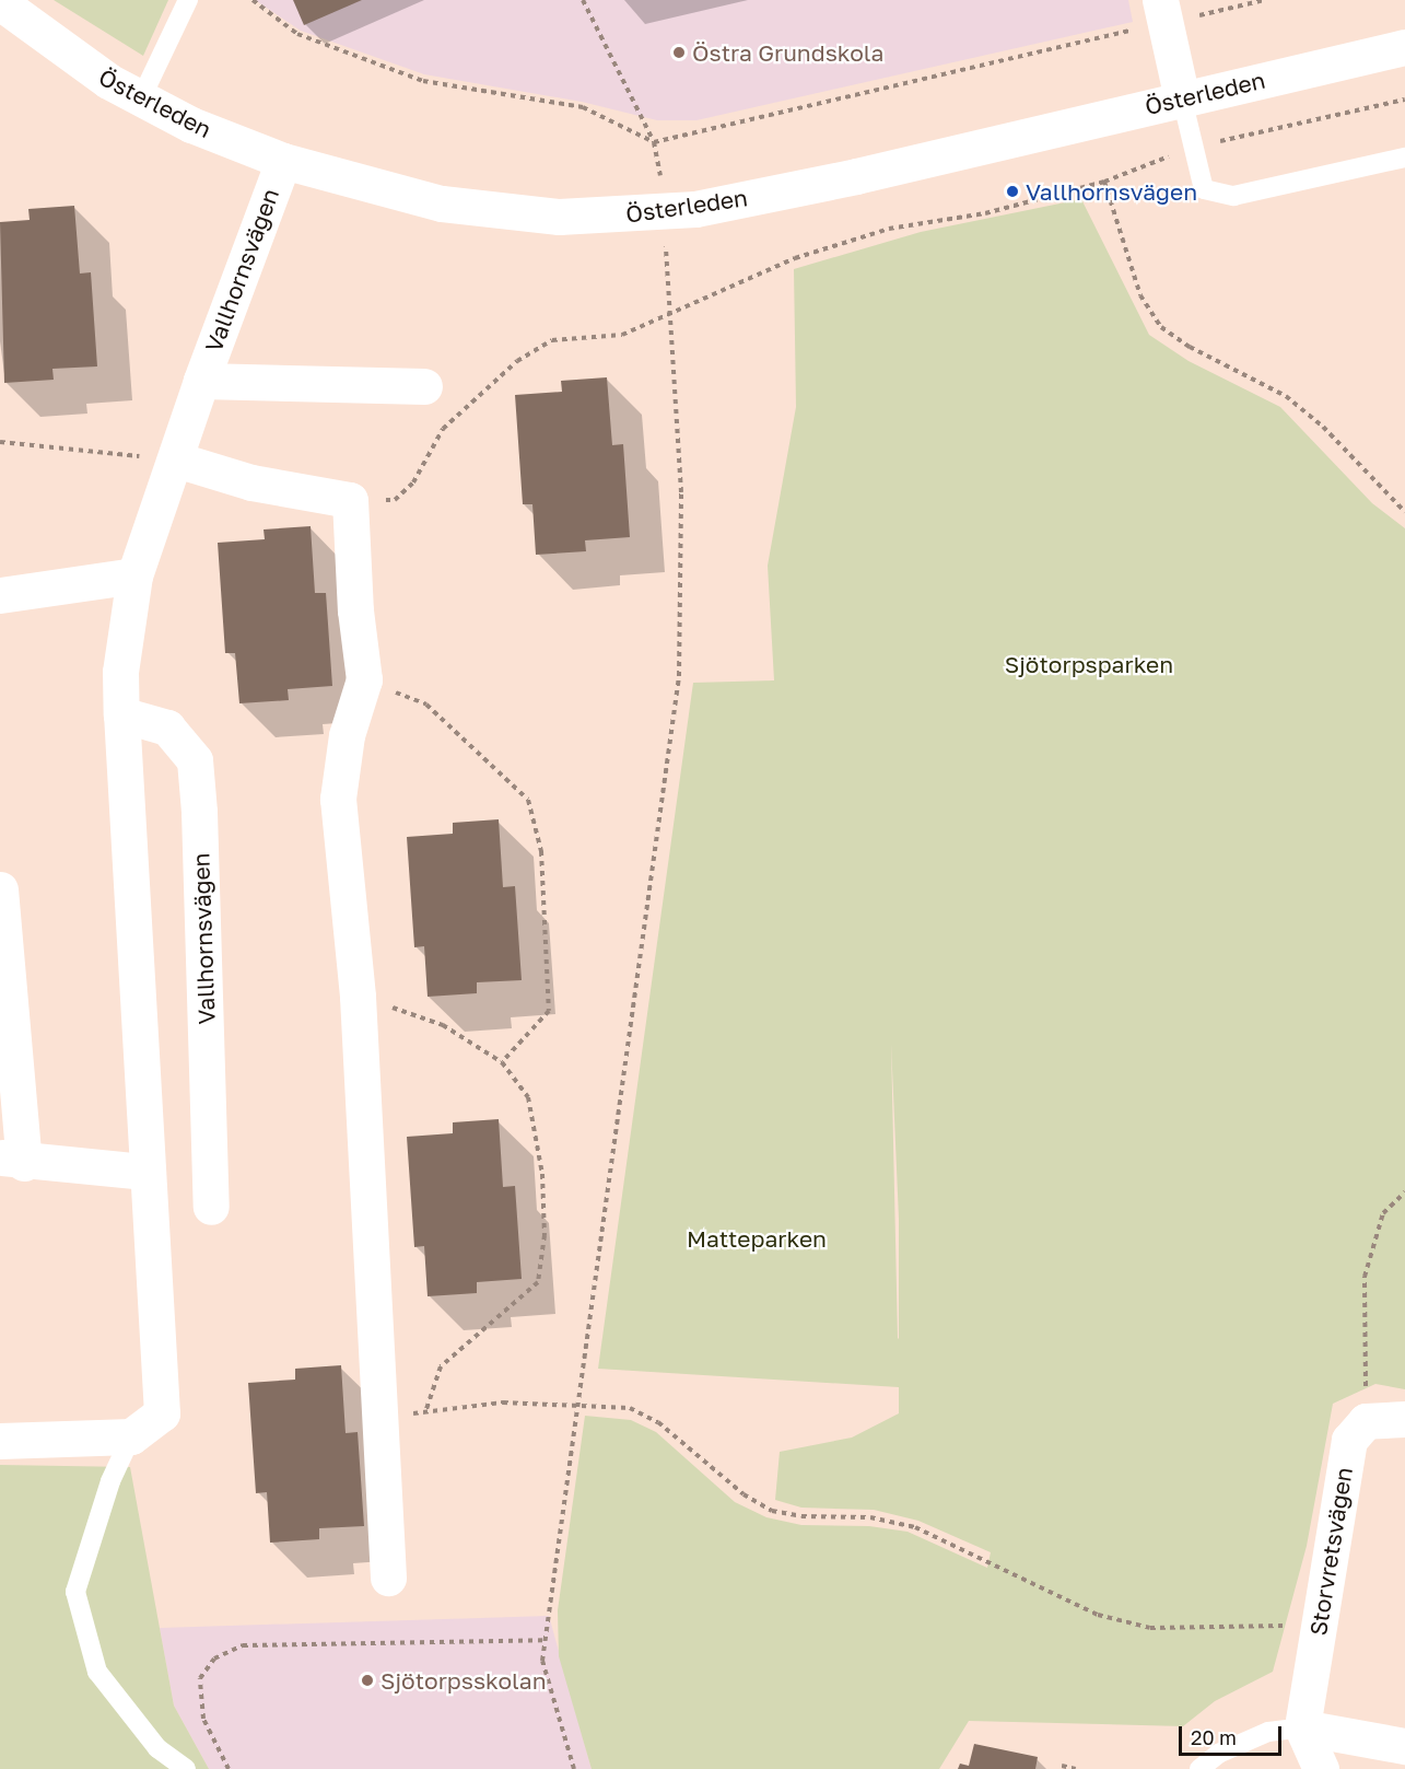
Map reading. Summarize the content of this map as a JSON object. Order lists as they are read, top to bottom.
{
  "streets": {
    "street": ["Österleden", "Vallhornsvägen", "Storvretsvägen"]
  },
  "crossings": [
    ["Österleden", "Vallhornsvägen"]
  ],
  "parks": ["Sjötorpsparken", "Matteparken"],
  "places": ["Östra Grundskola", "Vallhornsvägen", "Sjötorpsskolan"],
  "scale_bar": "20 m"
}
